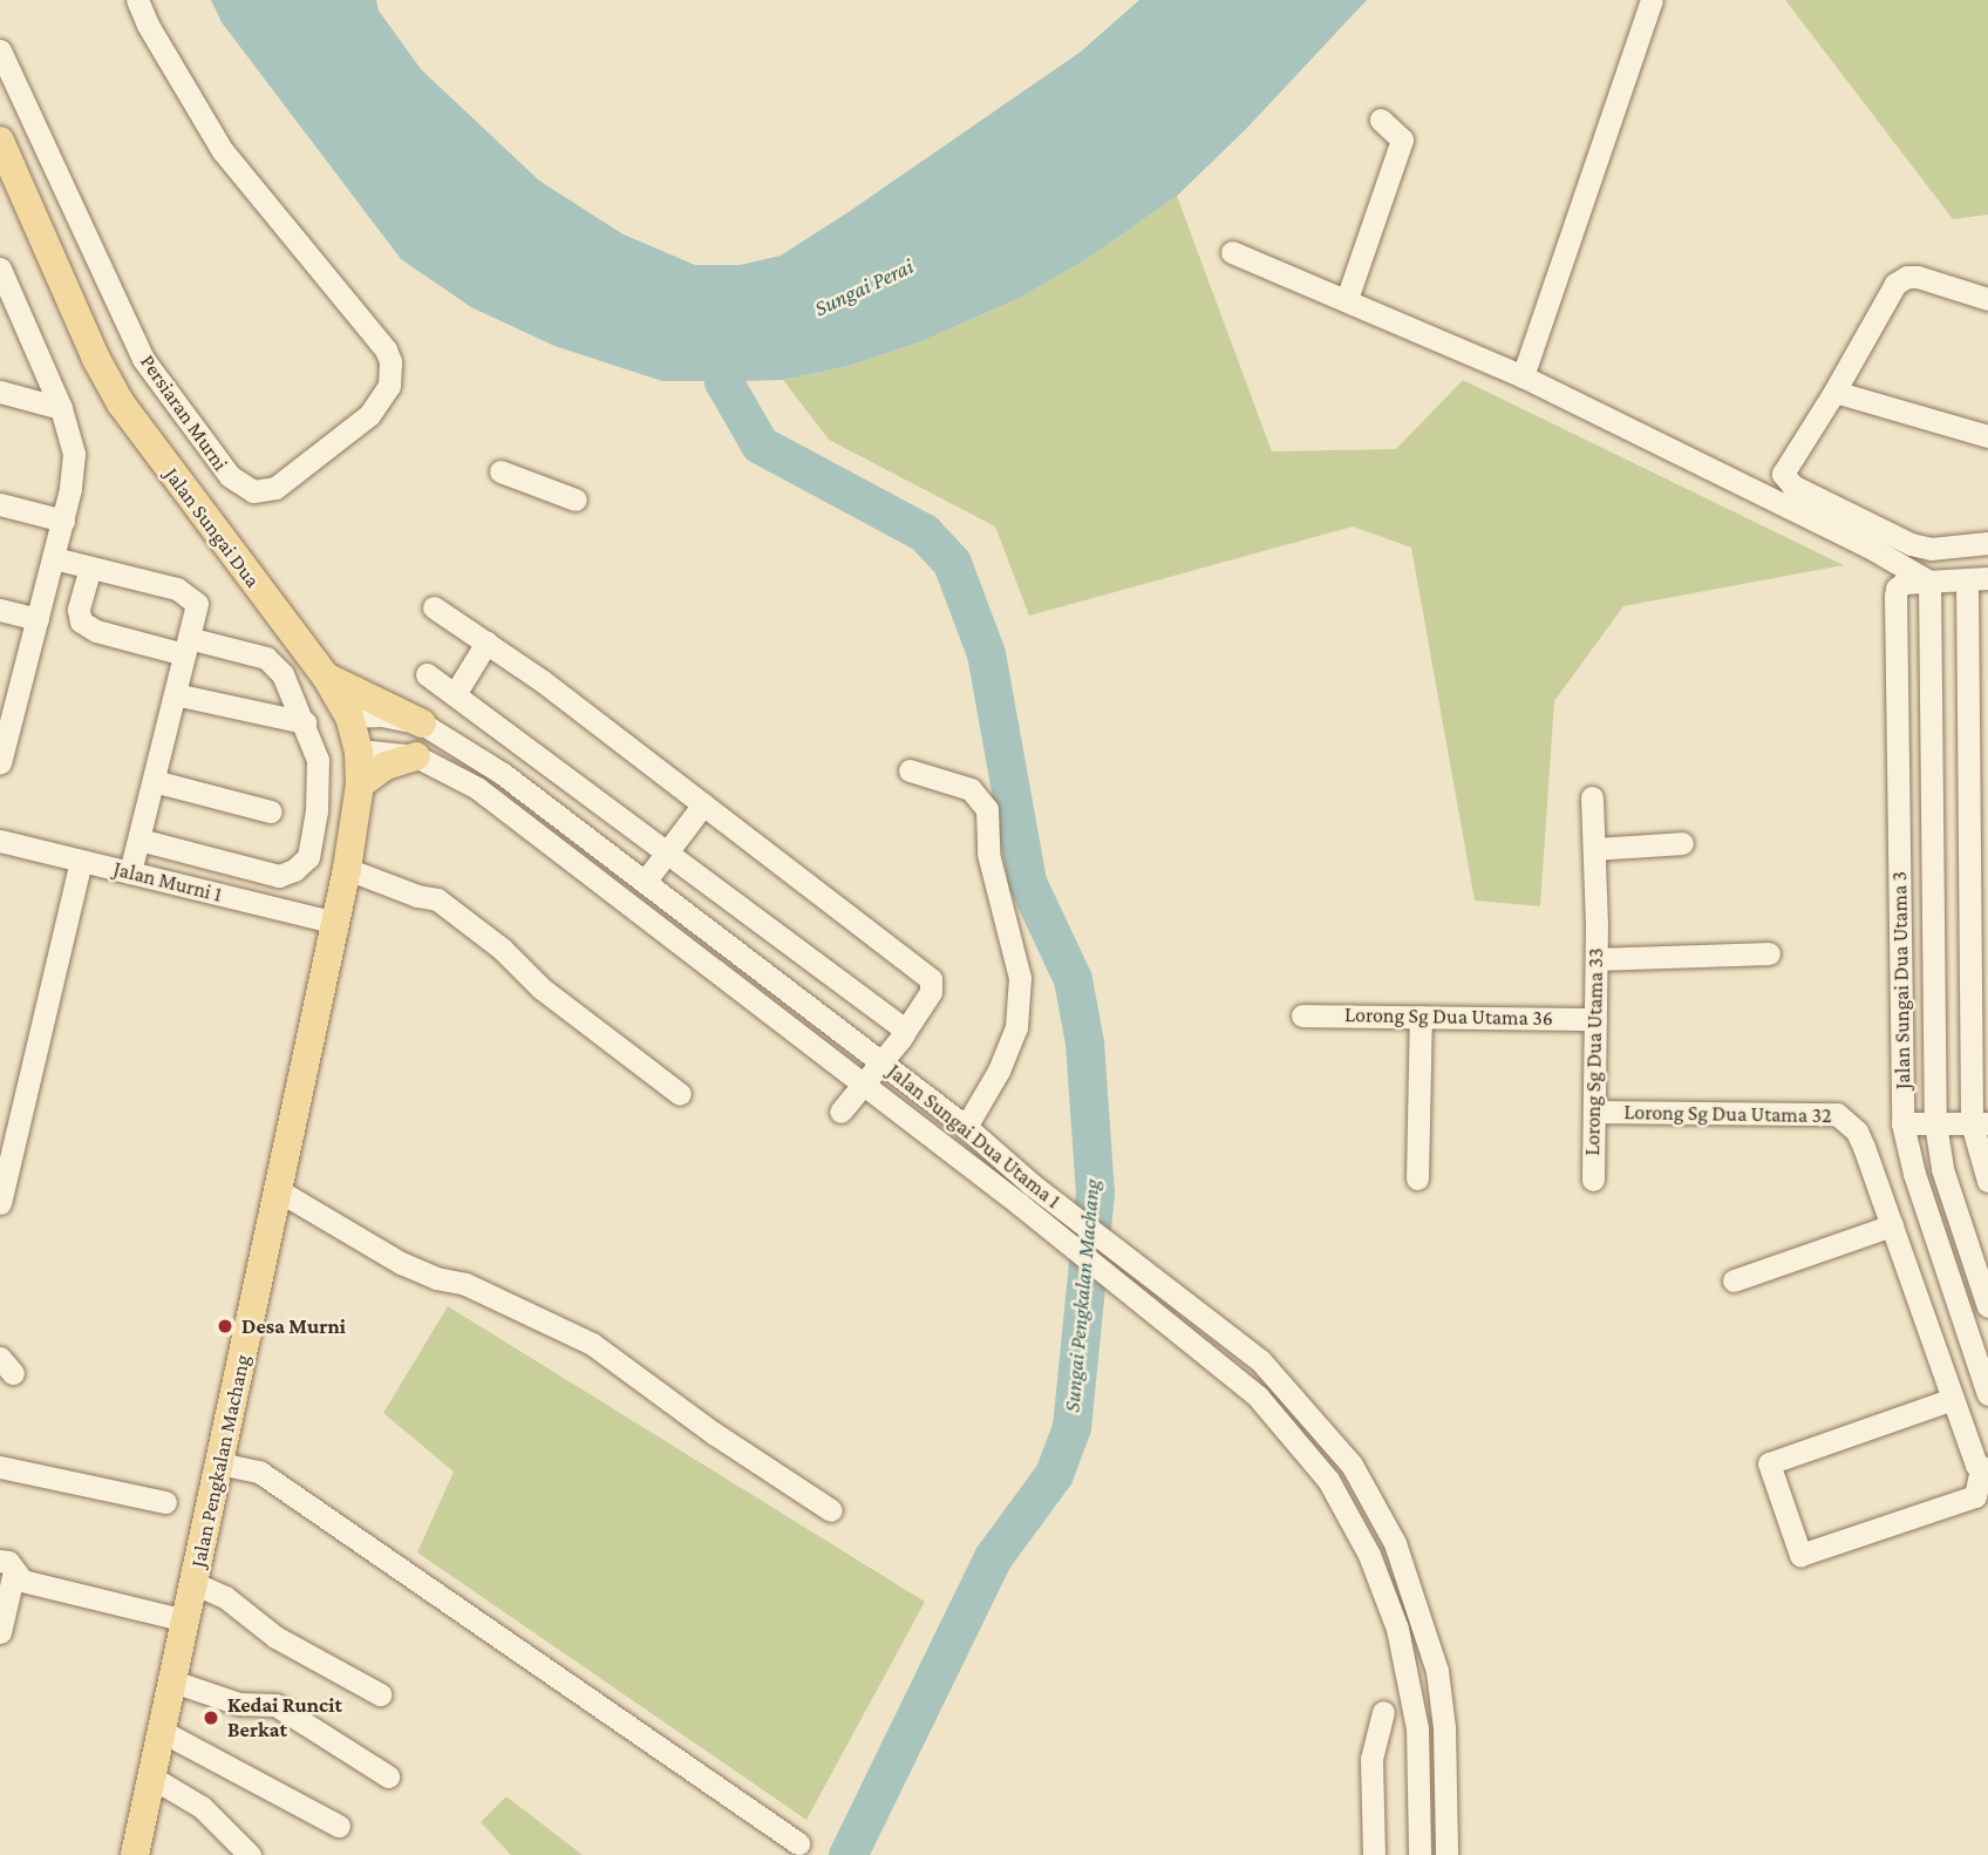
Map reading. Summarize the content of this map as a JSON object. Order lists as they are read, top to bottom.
{
  "streets": {
    "main road": ["Jalan Sungai Dua", "Jalan Pengkalan Machang"],
    "street": [
      "Persiaran Murni",
      "Jalan Murni 1",
      "Jalan Sungai Dua Utama 3",
      "Lorong Sg Dua Utama 36",
      "Lorong Sg Dua Utama 33",
      "Lorong Sg Dua Utama 32",
      "Jalan Sungai Dua Utama 1"
    ]
  },
  "crossings": [
    ["Jalan Sungai Dua", "Jalan Murni 1"],
    ["Jalan Sungai Dua", "Jalan Sungai Dua Utama 1"],
    ["Jalan Sungai Dua", "Jalan Pengkalan Machang"],
    ["Jalan Murni 1", "Jalan Pengkalan Machang"],
    ["Lorong Sg Dua Utama 36", "Lorong Sg Dua Utama 33"],
    ["Lorong Sg Dua Utama 33", "Lorong Sg Dua Utama 32"]
  ],
  "water": ["Sungai Perai", "Sungai Pengkalan Machang"],
  "places": ["Desa Murni", "Kedai Runcit Berkat"]
}
